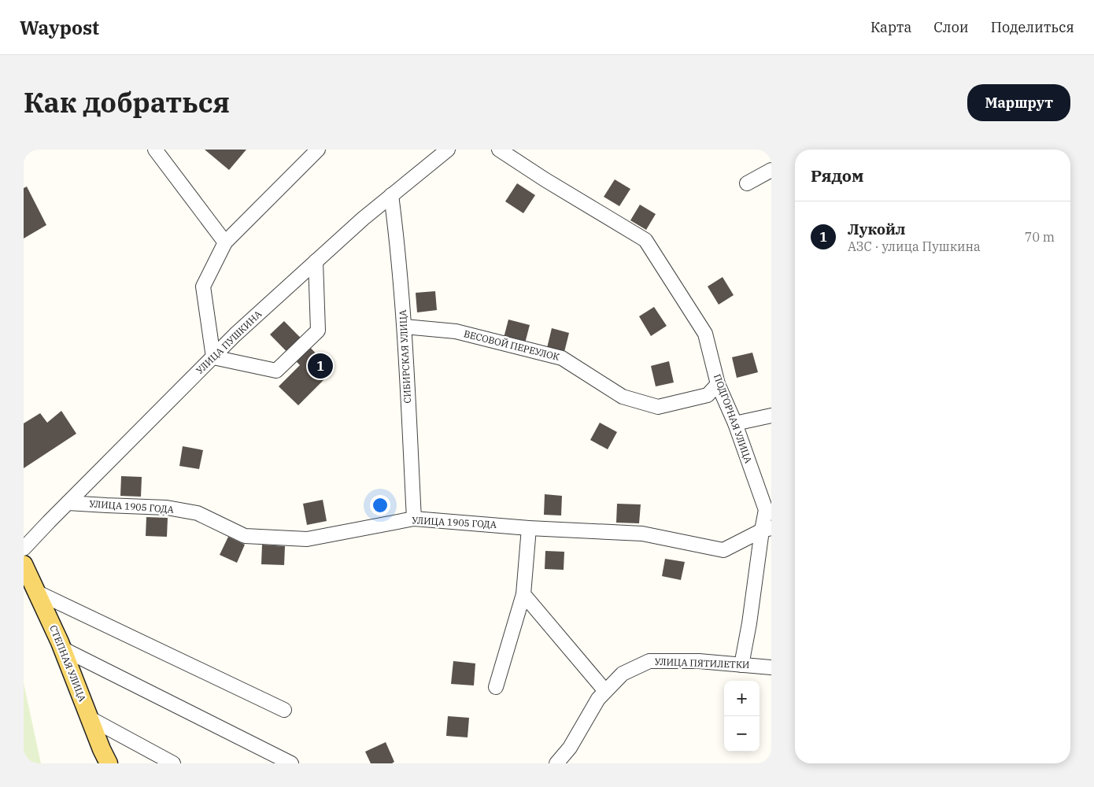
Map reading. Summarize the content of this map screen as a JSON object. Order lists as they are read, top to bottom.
{
  "streets": {
    "main road": ["СТЕПНАЯ УЛИЦА"],
    "street": [
      "УЛИЦА ПУШКИНА",
      "ВЕСОВОЙ ПЕРЕУЛОК",
      "СИБИРСКАЯ УЛИЦА",
      "ПОДГОРНАЯ УЛИЦА",
      "УЛИЦА 1905 ГОДА",
      "УЛИЦА ПЯТИЛЕТКИ"
    ]
  },
  "crossings": [
    ["УЛИЦА ПУШКИНА", "СИБИРСКАЯ УЛИЦА"],
    ["УЛИЦА ПУШКИНА", "УЛИЦА 1905 ГОДА"],
    ["ВЕСОВОЙ ПЕРЕУЛОК", "СИБИРСКАЯ УЛИЦА"],
    ["ВЕСОВОЙ ПЕРЕУЛОК", "ПОДГОРНАЯ УЛИЦА"],
    ["СИБИРСКАЯ УЛИЦА", "УЛИЦА 1905 ГОДА"],
    ["ПОДГОРНАЯ УЛИЦА", "УЛИЦА 1905 ГОДА"],
    ["ПОДГОРНАЯ УЛИЦА", "УЛИЦА ПЯТИЛЕТКИ"]
  ],
  "page": {
    "header": "Waypost",
    "nav": ["Карта", "Слои", "Поделиться"],
    "title": "Как добраться",
    "buttons": "Маршрут",
    "heading": "Рядом",
    "list": [
      {
        "mark": "1",
        "name": "Лукойл",
        "note": "АЗС · улица Пушкина",
        "value": "70 m"
      }
    ],
    "pins": "1",
    "map_buttons": ["+", "−"]
  }
}
